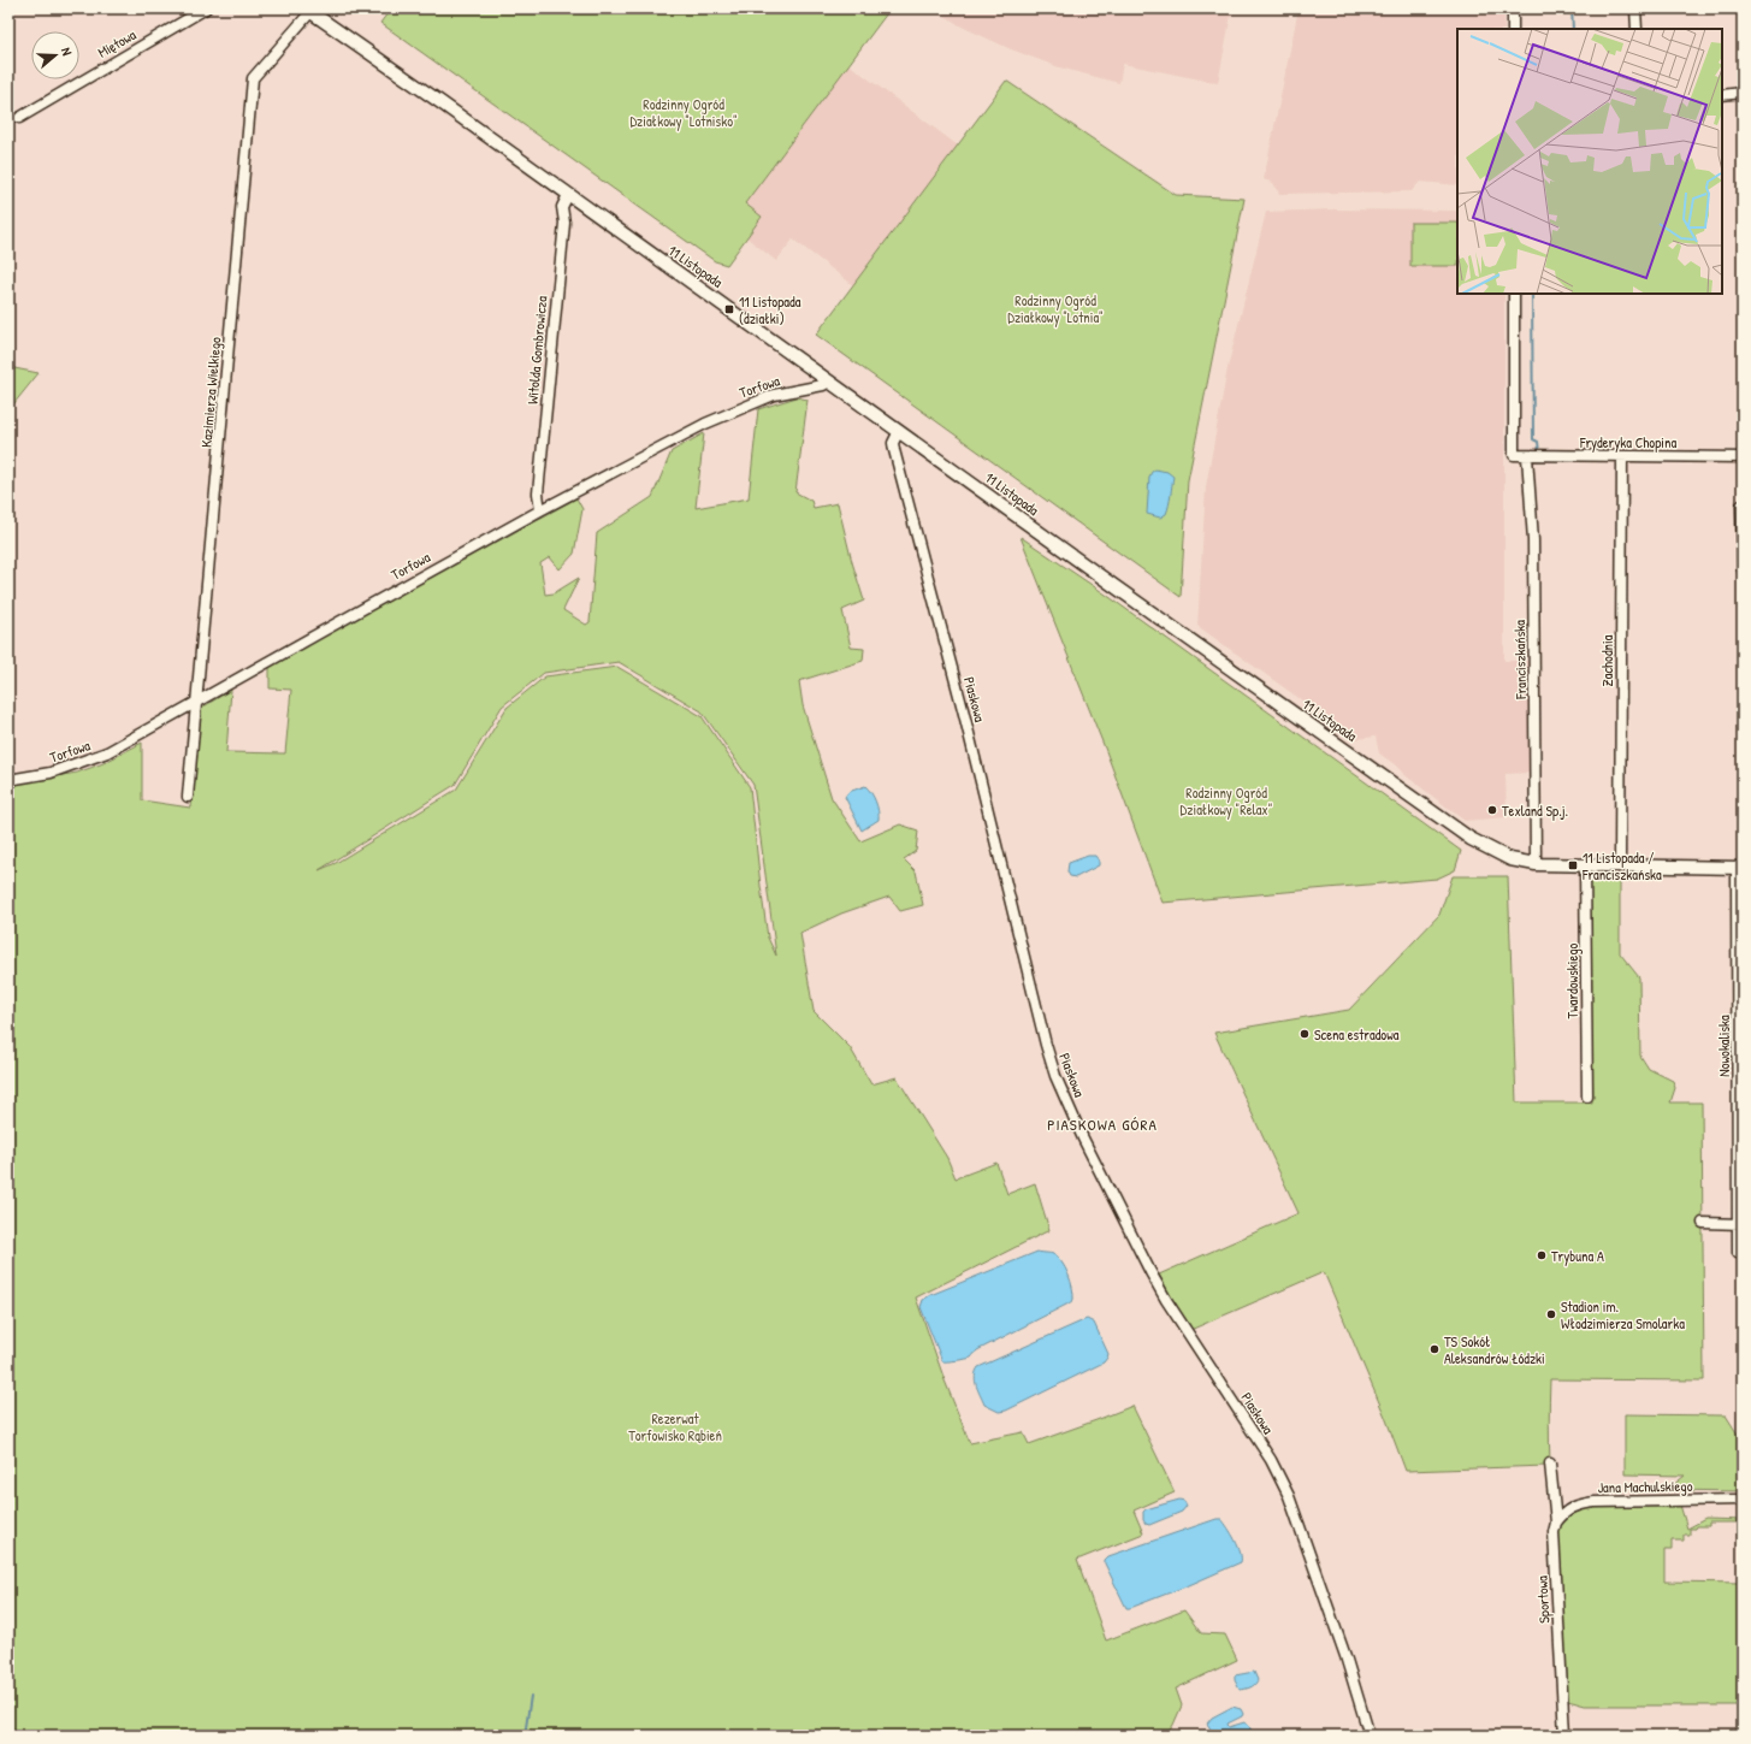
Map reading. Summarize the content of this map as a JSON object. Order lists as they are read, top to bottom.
{
  "streets": {
    "street": [
      "Miętowa",
      "11 Listopada",
      "Witolda Gombrowicza",
      "Torfowa",
      "Kazimierza Wielkiego",
      "Fryderyka Chopina",
      "Franciszkańska",
      "Zachodnia",
      "Piaskowa",
      "Twardowskiego",
      "Nowokaliska",
      "Jana Machulskiego",
      "Sportowa"
    ]
  },
  "crossings": [
    ["11 Listopada", "Witolda Gombrowicza"],
    ["11 Listopada", "Torfowa"],
    ["11 Listopada", "Kazimierza Wielkiego"],
    ["11 Listopada", "Franciszkańska"],
    ["11 Listopada", "Zachodnia"],
    ["11 Listopada", "Piaskowa"],
    ["11 Listopada", "Twardowskiego"],
    ["11 Listopada", "Nowokaliska"],
    ["Witolda Gombrowicza", "Torfowa"],
    ["Torfowa", "Kazimierza Wielkiego"],
    ["Fryderyka Chopina", "Franciszkańska"],
    ["Fryderyka Chopina", "Zachodnia"],
    ["Jana Machulskiego", "Sportowa"]
  ],
  "districts": ["PIASKOWA GÓRA"],
  "parks": [
    "Rodzinny Ogród Działkowy \"Lotnisko\"",
    "Rodzinny Ogród Działkowy \"Lotnia\"",
    "Rodzinny Ogród Działkowy \"Relax\"",
    "Rezerwat Torfowisko Rąbień"
  ],
  "places": {
    "transit": ["11 Listopada (działki)", "11 Listopada / Franciszkańska"],
    "other": [
      "Texland Sp.j.",
      "Scena estradowa",
      "Trybuna A",
      "Stadion im. Włodzimierza Smolarka",
      "TS Sokół Aleksandrów Łódzki"
    ]
  },
  "north": "right"
}
